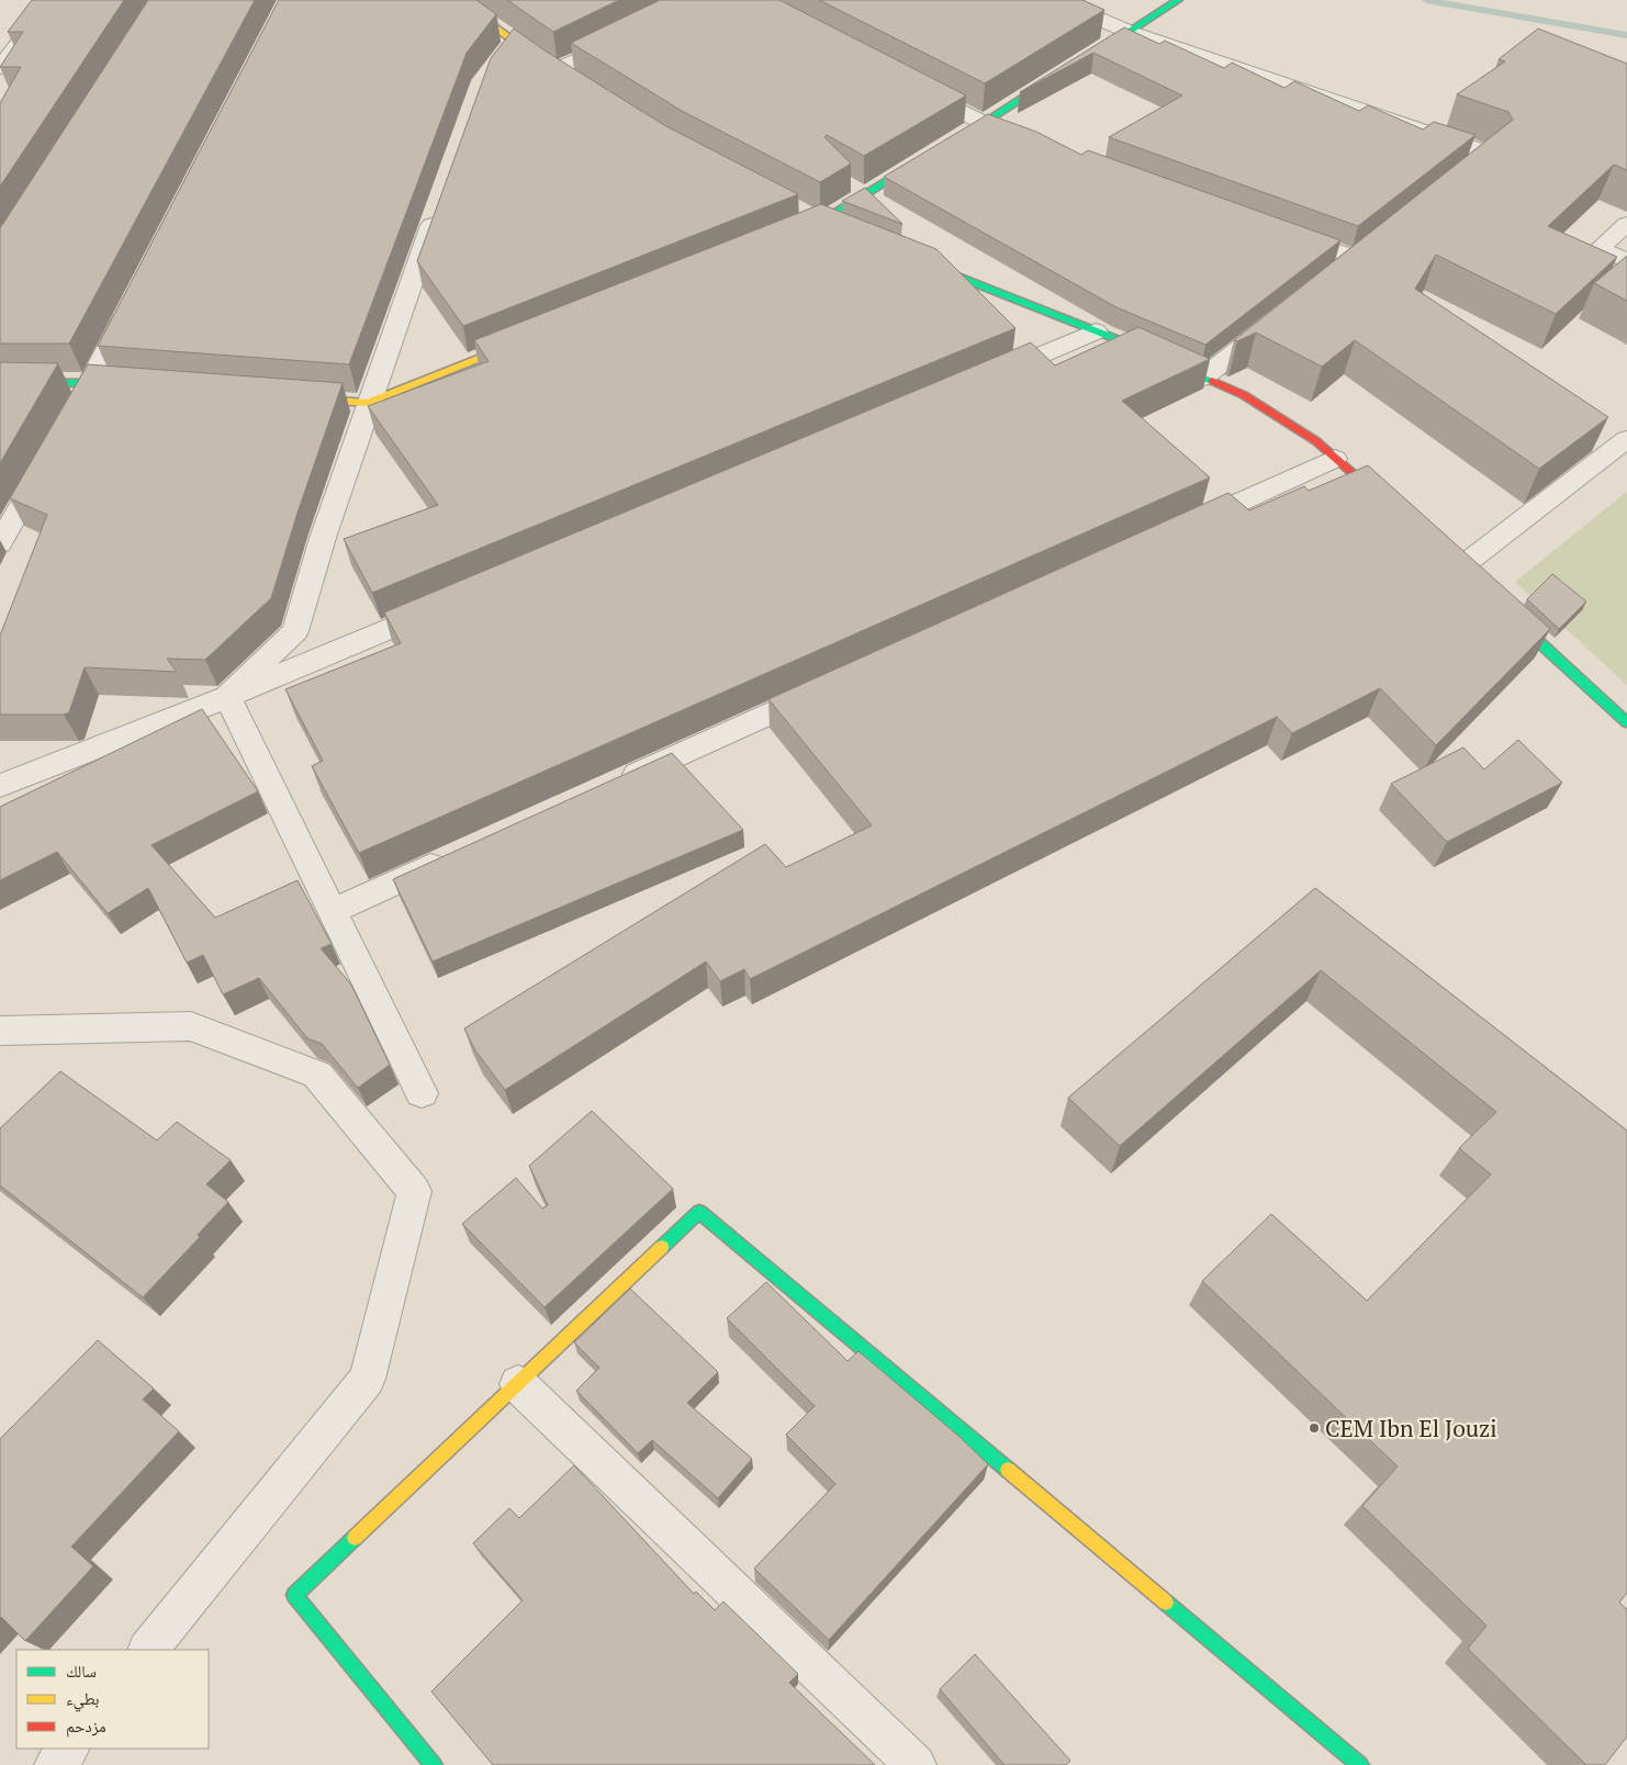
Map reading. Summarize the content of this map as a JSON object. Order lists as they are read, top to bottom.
{
  "places": ["CEM Ibn El Jouzi"],
  "legend": ["سالك", "بطيء", "مزدحم"]
}
